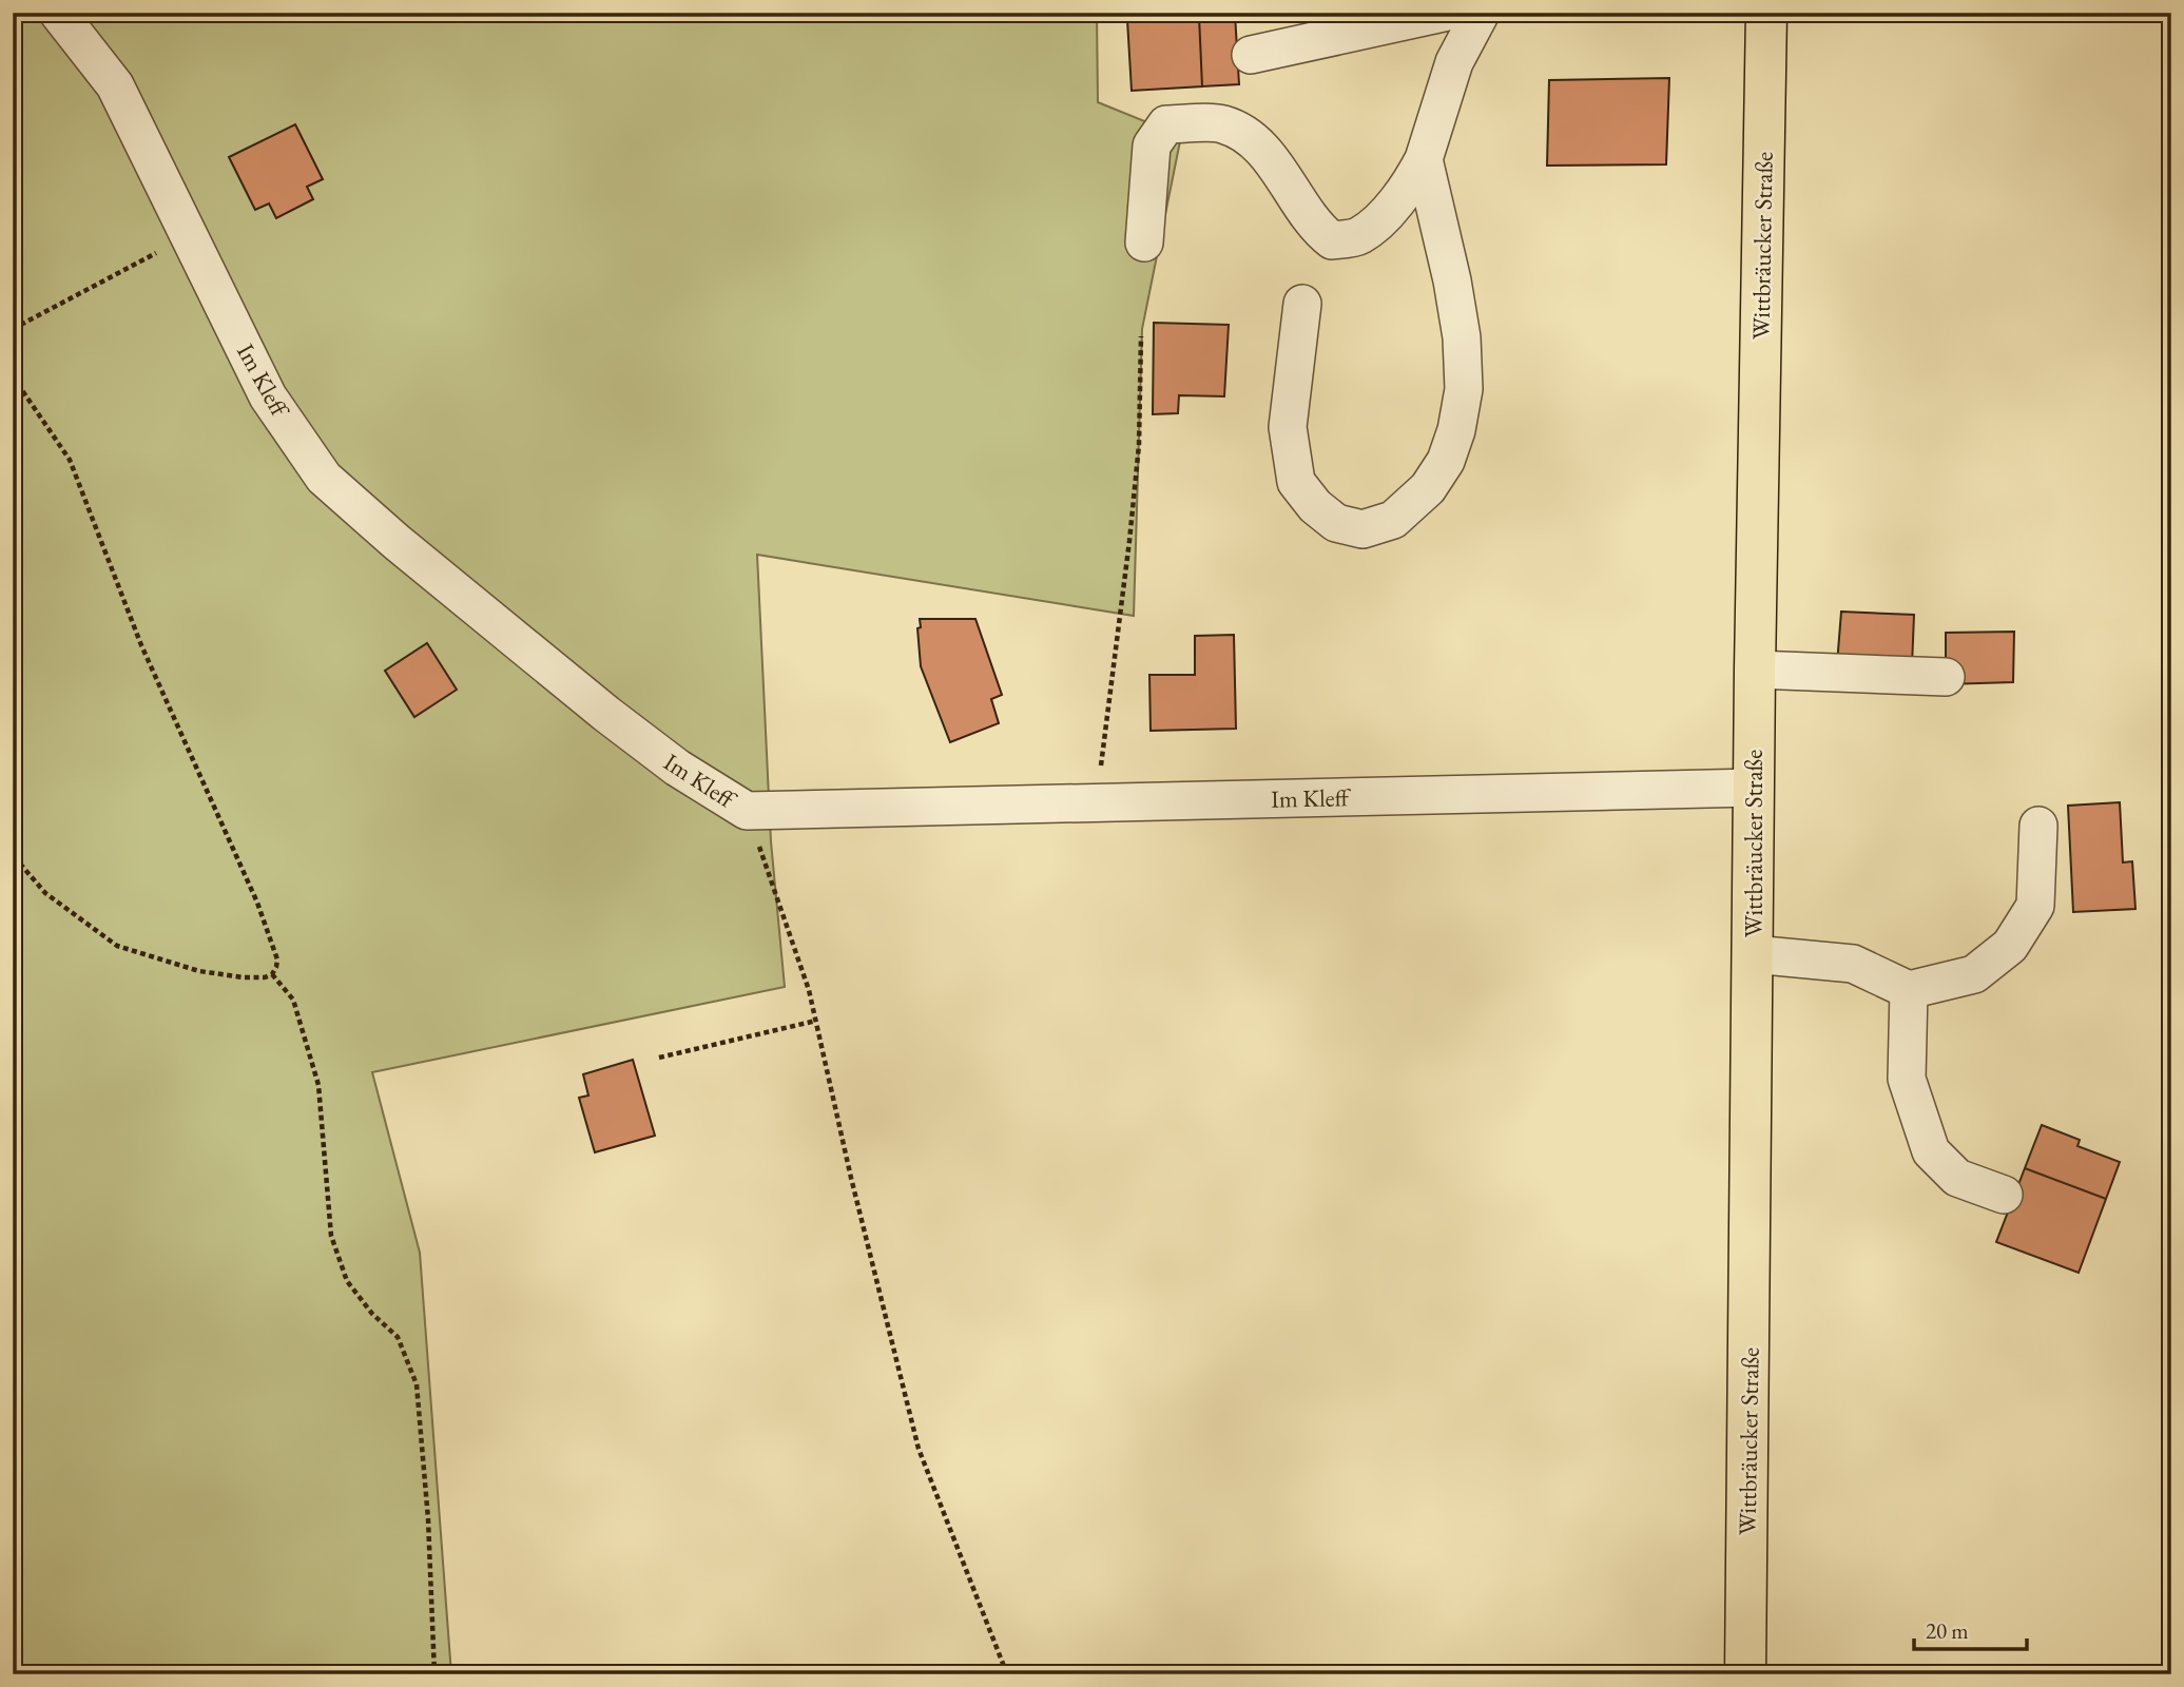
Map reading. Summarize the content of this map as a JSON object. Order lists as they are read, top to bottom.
{
  "streets": {
    "main road": ["Wittbräucker Straße"],
    "street": ["Im Kleff"]
  },
  "crossings": [
    ["Wittbräucker Straße", "Im Kleff"]
  ],
  "scale_bar": "20 m"
}
